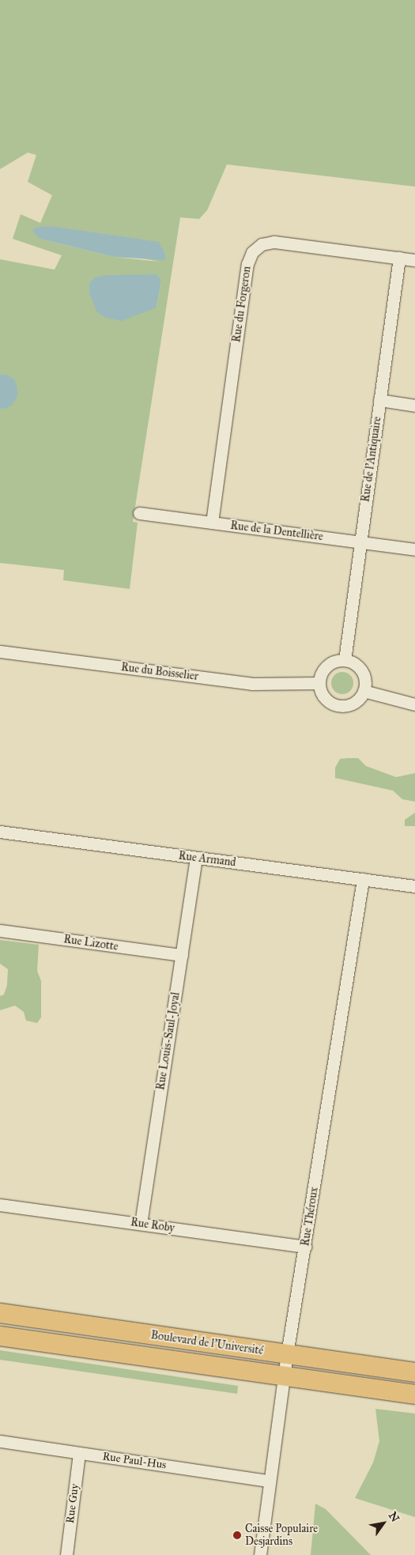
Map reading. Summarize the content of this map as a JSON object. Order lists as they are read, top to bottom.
{
  "streets": {
    "main road": ["Boulevard de l'Université"],
    "street": [
      "Rue du Forgeron",
      "Rue de l'Antiquaire",
      "Rue de la Dentellière",
      "Rue du Boisselier",
      "Rue Armand",
      "Rue Lizotte",
      "Rue Louis-Saul-Joyal",
      "Rue Théroux",
      "Rue Roby",
      "Rue Paul-Hus",
      "Rue Guy"
    ]
  },
  "crossings": [
    ["Rue du Forgeron", "Rue de l'Antiquaire"],
    ["Rue du Forgeron", "Rue de la Dentellière"],
    ["Rue de l'Antiquaire", "Rue de la Dentellière"],
    ["Rue de l'Antiquaire", "Rue du Boisselier"],
    ["Rue Armand", "Rue Louis-Saul-Joyal"],
    ["Rue Armand", "Rue Théroux"],
    ["Rue Lizotte", "Rue Louis-Saul-Joyal"],
    ["Rue Louis-Saul-Joyal", "Rue Roby"],
    ["Rue Théroux", "Rue Roby"],
    ["Rue Théroux", "Boulevard de l'Université"],
    ["Rue Théroux", "Rue Paul-Hus"],
    ["Rue Paul-Hus", "Rue Guy"]
  ],
  "places": ["Caisse Populaire Desjardins"],
  "north": "top right"
}
